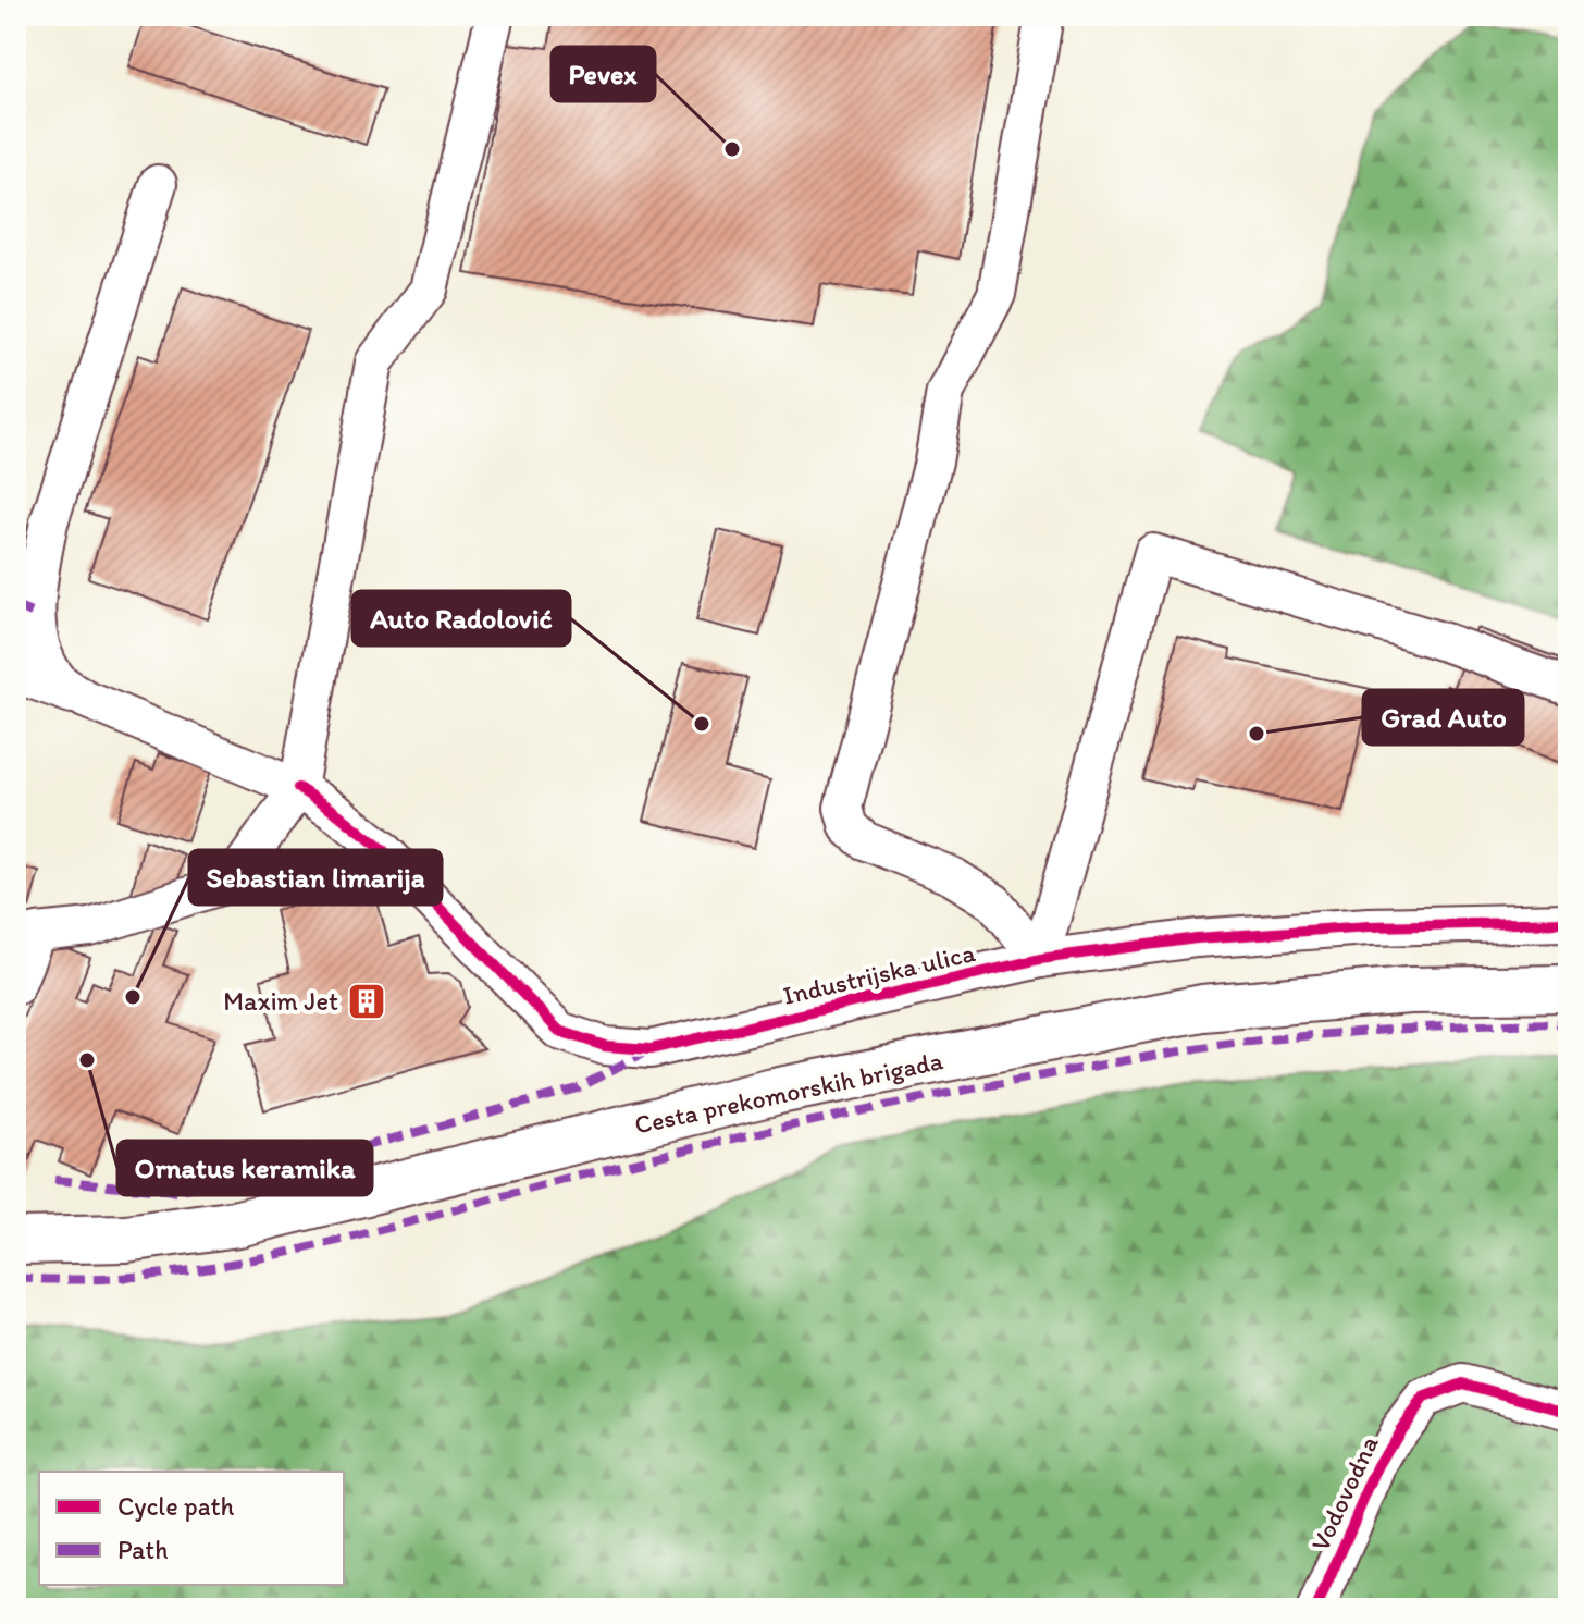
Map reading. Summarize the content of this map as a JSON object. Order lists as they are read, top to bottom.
{
  "streets": {
    "main road": ["Cesta prekomorskih brigada"],
    "street": ["Industrijska ulica", "Vodovodna"]
  },
  "places": {
    "other": [
      "Pevex",
      "Auto Radolović",
      "Grad Auto",
      "Sebastian limarija",
      "Ornatus keramika"
    ],
    "building": ["Maxim Jet"]
  },
  "legend": ["Cycle path", "Path"]
}
